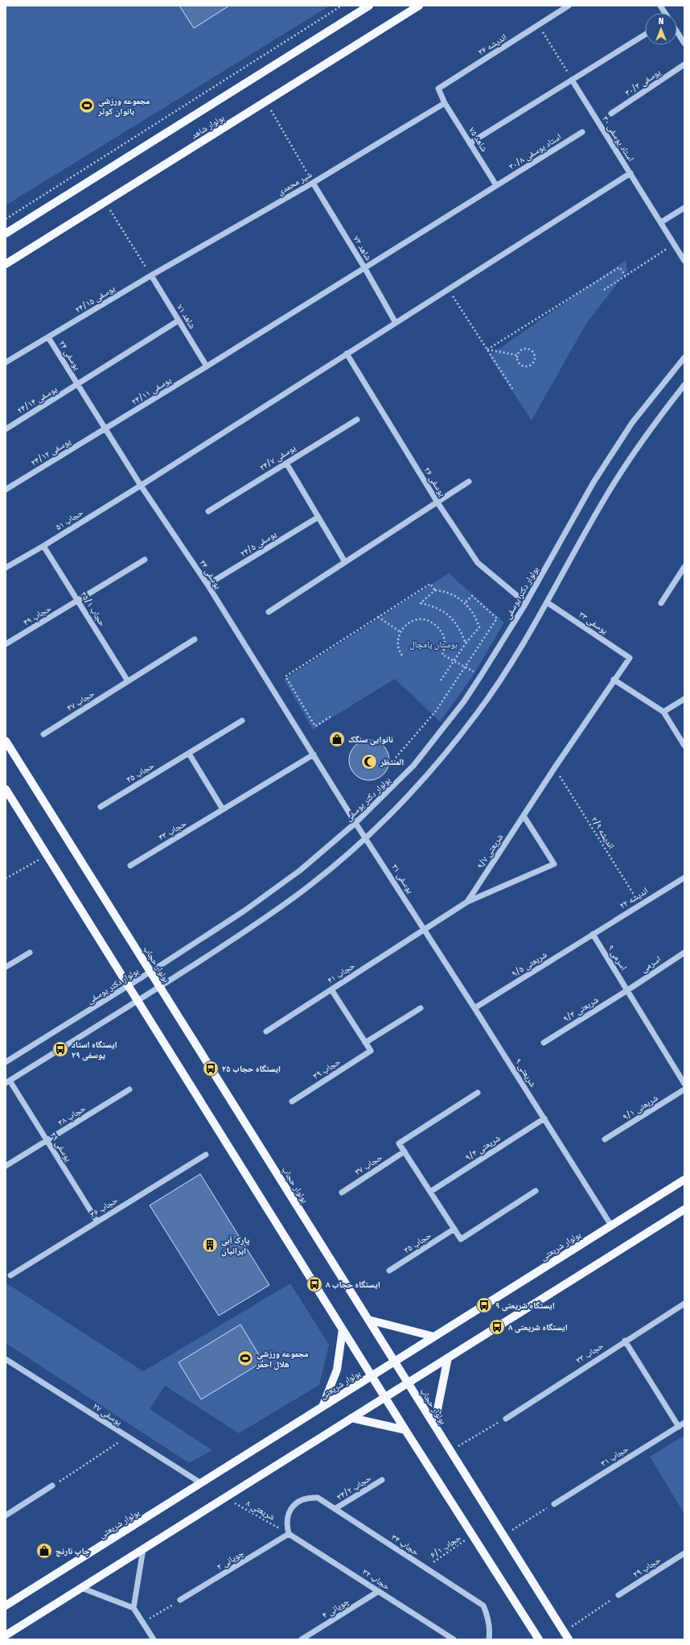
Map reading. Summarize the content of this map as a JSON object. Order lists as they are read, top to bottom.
{
  "streets": {
    "main road": ["بولوار شاهد", "بولوار حجاب", "بولوار شریعتی"],
    "street": [
      "اندیشه ۳۶",
      "یوسفی ۳۰/۳",
      "استاد یوسفی ۳۰",
      "شاهد ۷۵",
      "استاد یوسفی ۳۰/۸",
      "شیر محمدی",
      "شاهد ۷۳",
      "یوسفی ۲۴/۱۵",
      "شاهد ۷۱",
      "یوسفی ۲۴",
      "یوسفی ۲۴/۱۱",
      "یوسفی ۲۴/۱۴",
      "یوسفی ۲۴/۱۲",
      "یوسفی ۲۴/۷",
      "یوسفی ۲۶",
      "حجاب ۵۱",
      "یوسفی ۲۴/۵",
      "بولوار دکتر یوسفی",
      "حجاب ۳۵/۱",
      "حجاب ۴۹",
      "یوسفی ۳۳",
      "حجاب ۴۷",
      "حجاب ۴۵",
      "حجاب ۴۳",
      "شریعتی ۹/۷",
      "یوسفی ۳۱",
      "اندیشه ۲۲",
      "اسرمی ۹",
      "شریعتی ۹/۵",
      "اسرمی",
      "حجاب ۴۱",
      "شریعتی ۹/۳",
      "حجاب ۳۹",
      "شریعتی ۹",
      "شریعتی ۹/۱",
      "حجاب ۳۸",
      "یوسفی ۲۹",
      "شریعتی ۹/۴",
      "حجاب ۳۷",
      "حجاب ۳۶",
      "حجاب ۳۵",
      "حجاب ۳۳",
      "یوسفی ۲۷",
      "حجاب ۳۱",
      "حجاب ۳۴/۲",
      "حجاب ۳۴",
      "چوپانی ۲",
      "حجاب ۲۹",
      "حجاب ۳۲",
      "چوپانی ۴"
    ],
    "path": ["اندیشه ۲/۹", "شریعتی ۸", "حجاب ۶/۱"]
  },
  "crossings": [
    ["اندیشه ۳۶", "شاهد ۷۵"],
    ["اندیشه ۳۶", "شیر محمدی"],
    ["استاد یوسفی ۳۰", "حجاب ۵۱"],
    ["شاهد ۷۵", "استاد یوسفی ۳۰/۸"],
    ["شاهد ۷۵", "شیر محمدی"],
    ["استاد یوسفی ۳۰/۸", "شاهد ۷۳"],
    ["استاد یوسفی ۳۰/۸", "یوسفی ۲۴/۱۱"],
    ["شیر محمدی", "شاهد ۷۳"],
    ["شیر محمدی", "یوسفی ۲۴/۱۵"],
    ["شیر محمدی", "شاهد ۷۱"],
    ["شاهد ۷۳", "یوسفی ۲۴/۱۱"],
    ["شاهد ۷۳", "حجاب ۵۱"],
    ["یوسفی ۲۴/۱۵", "شاهد ۷۱"],
    ["یوسفی ۲۴/۱۵", "یوسفی ۲۴"],
    ["شاهد ۷۱", "یوسفی ۲۴/۱۱"],
    ["شاهد ۷۱", "یوسفی ۲۴/۱۴"],
    ["یوسفی ۲۴", "یوسفی ۲۴/۱۱"],
    ["یوسفی ۲۴", "یوسفی ۲۴/۱۴"],
    ["یوسفی ۲۴", "یوسفی ۲۴/۱۲"],
    ["یوسفی ۲۴", "حجاب ۵۱"],
    ["یوسفی ۲۴", "یوسفی ۲۴/۵"],
    ["یوسفی ۲۴", "بولوار دکتر یوسفی"],
    ["یوسفی ۲۴", "حجاب ۴۳"],
    ["یوسفی ۲۴", "یوسفی ۳۱"],
    ["یوسفی ۲۴/۱۱", "یوسفی ۲۴/۱۲"],
    ["یوسفی ۲۶", "حجاب ۵۱"],
    ["یوسفی ۲۶", "بولوار دکتر یوسفی"],
    ["حجاب ۵۱", "حجاب ۳۵/۱"],
    ["بولوار دکتر یوسفی", "یوسفی ۳۱"],
    ["بولوار دکتر یوسفی", "بولوار حجاب"],
    ["حجاب ۳۵/۱", "حجاب ۴۹"],
    ["حجاب ۳۵/۱", "حجاب ۴۷"],
    ["یوسفی ۳۳", "شریعتی ۹/۷"],
    ["اندیشه ۲/۹", "شریعتی ۹/۷"],
    ["اندیشه ۲/۹", "اندیشه ۲۲"],
    ["شریعتی ۹/۷", "یوسفی ۳۱"],
    ["شریعتی ۹/۷", "حجاب ۴۱"],
    ["شریعتی ۹/۷", "شریعتی ۹"],
    ["یوسفی ۳۱", "حجاب ۴۱"],
    ["یوسفی ۳۱", "شریعتی ۹"],
    ["اندیشه ۲۲", "اسرمی ۹"],
    ["اندیشه ۲۲", "شریعتی ۹/۵"],
    ["اسرمی ۹", "شریعتی ۹/۵"],
    ["اسرمی ۹", "اسرمی"],
    ["اسرمی ۹", "شریعتی ۹/۳"],
    ["بولوار حجاب", "بولوار شریعتی"],
    ["شریعتی ۹/۵", "شریعتی ۹"],
    ["اسرمی", "شریعتی ۹/۳"],
    ["حجاب ۴۱", "شریعتی ۹"],
    ["شریعتی ۹", "شریعتی ۹/۴"],
    ["شریعتی ۹", "بولوار شریعتی"],
    ["حجاب ۳۸", "یوسفی ۲۹"],
    ["یوسفی ۲۹", "حجاب ۳۶"],
    ["بولوار شریعتی", "یوسفی ۲۷"],
    ["حجاب ۳۴/۲", "حجاب ۳۴"],
    ["شریعتی ۸", "حجاب ۳۴"],
    ["شریعتی ۸", "چوپانی ۲"],
    ["شریعتی ۸", "حجاب ۳۲"],
    ["حجاب ۳۴", "حجاب ۶/۱"],
    ["حجاب ۳۴", "چوپانی ۲"],
    ["حجاب ۳۴", "حجاب ۳۲"],
    ["چوپانی ۲", "حجاب ۳۲"],
    ["حجاب ۳۲", "چوپانی ۴"]
  ],
  "parks": ["بوستان پامچال"],
  "places": {
    "sports": ["مجموعه ورزشی بانوان کوثر", "مجموعه ورزشی هلال احمر"],
    "shop": ["نانوایی سنگک", "چاپ نارنج"],
    "mosque": ["المنتظر"],
    "bus stop": [
      "ایستگاه استاد یوسفی ۲۹",
      "ایستگاه حجاب ۲۵",
      "ایستگاه حجاب ۸",
      "ایستگاه شریعتی ۹",
      "ایستگاه شریعتی ۸"
    ],
    "building": ["پارک آبی ایرانیان"]
  },
  "north": "top"
}
